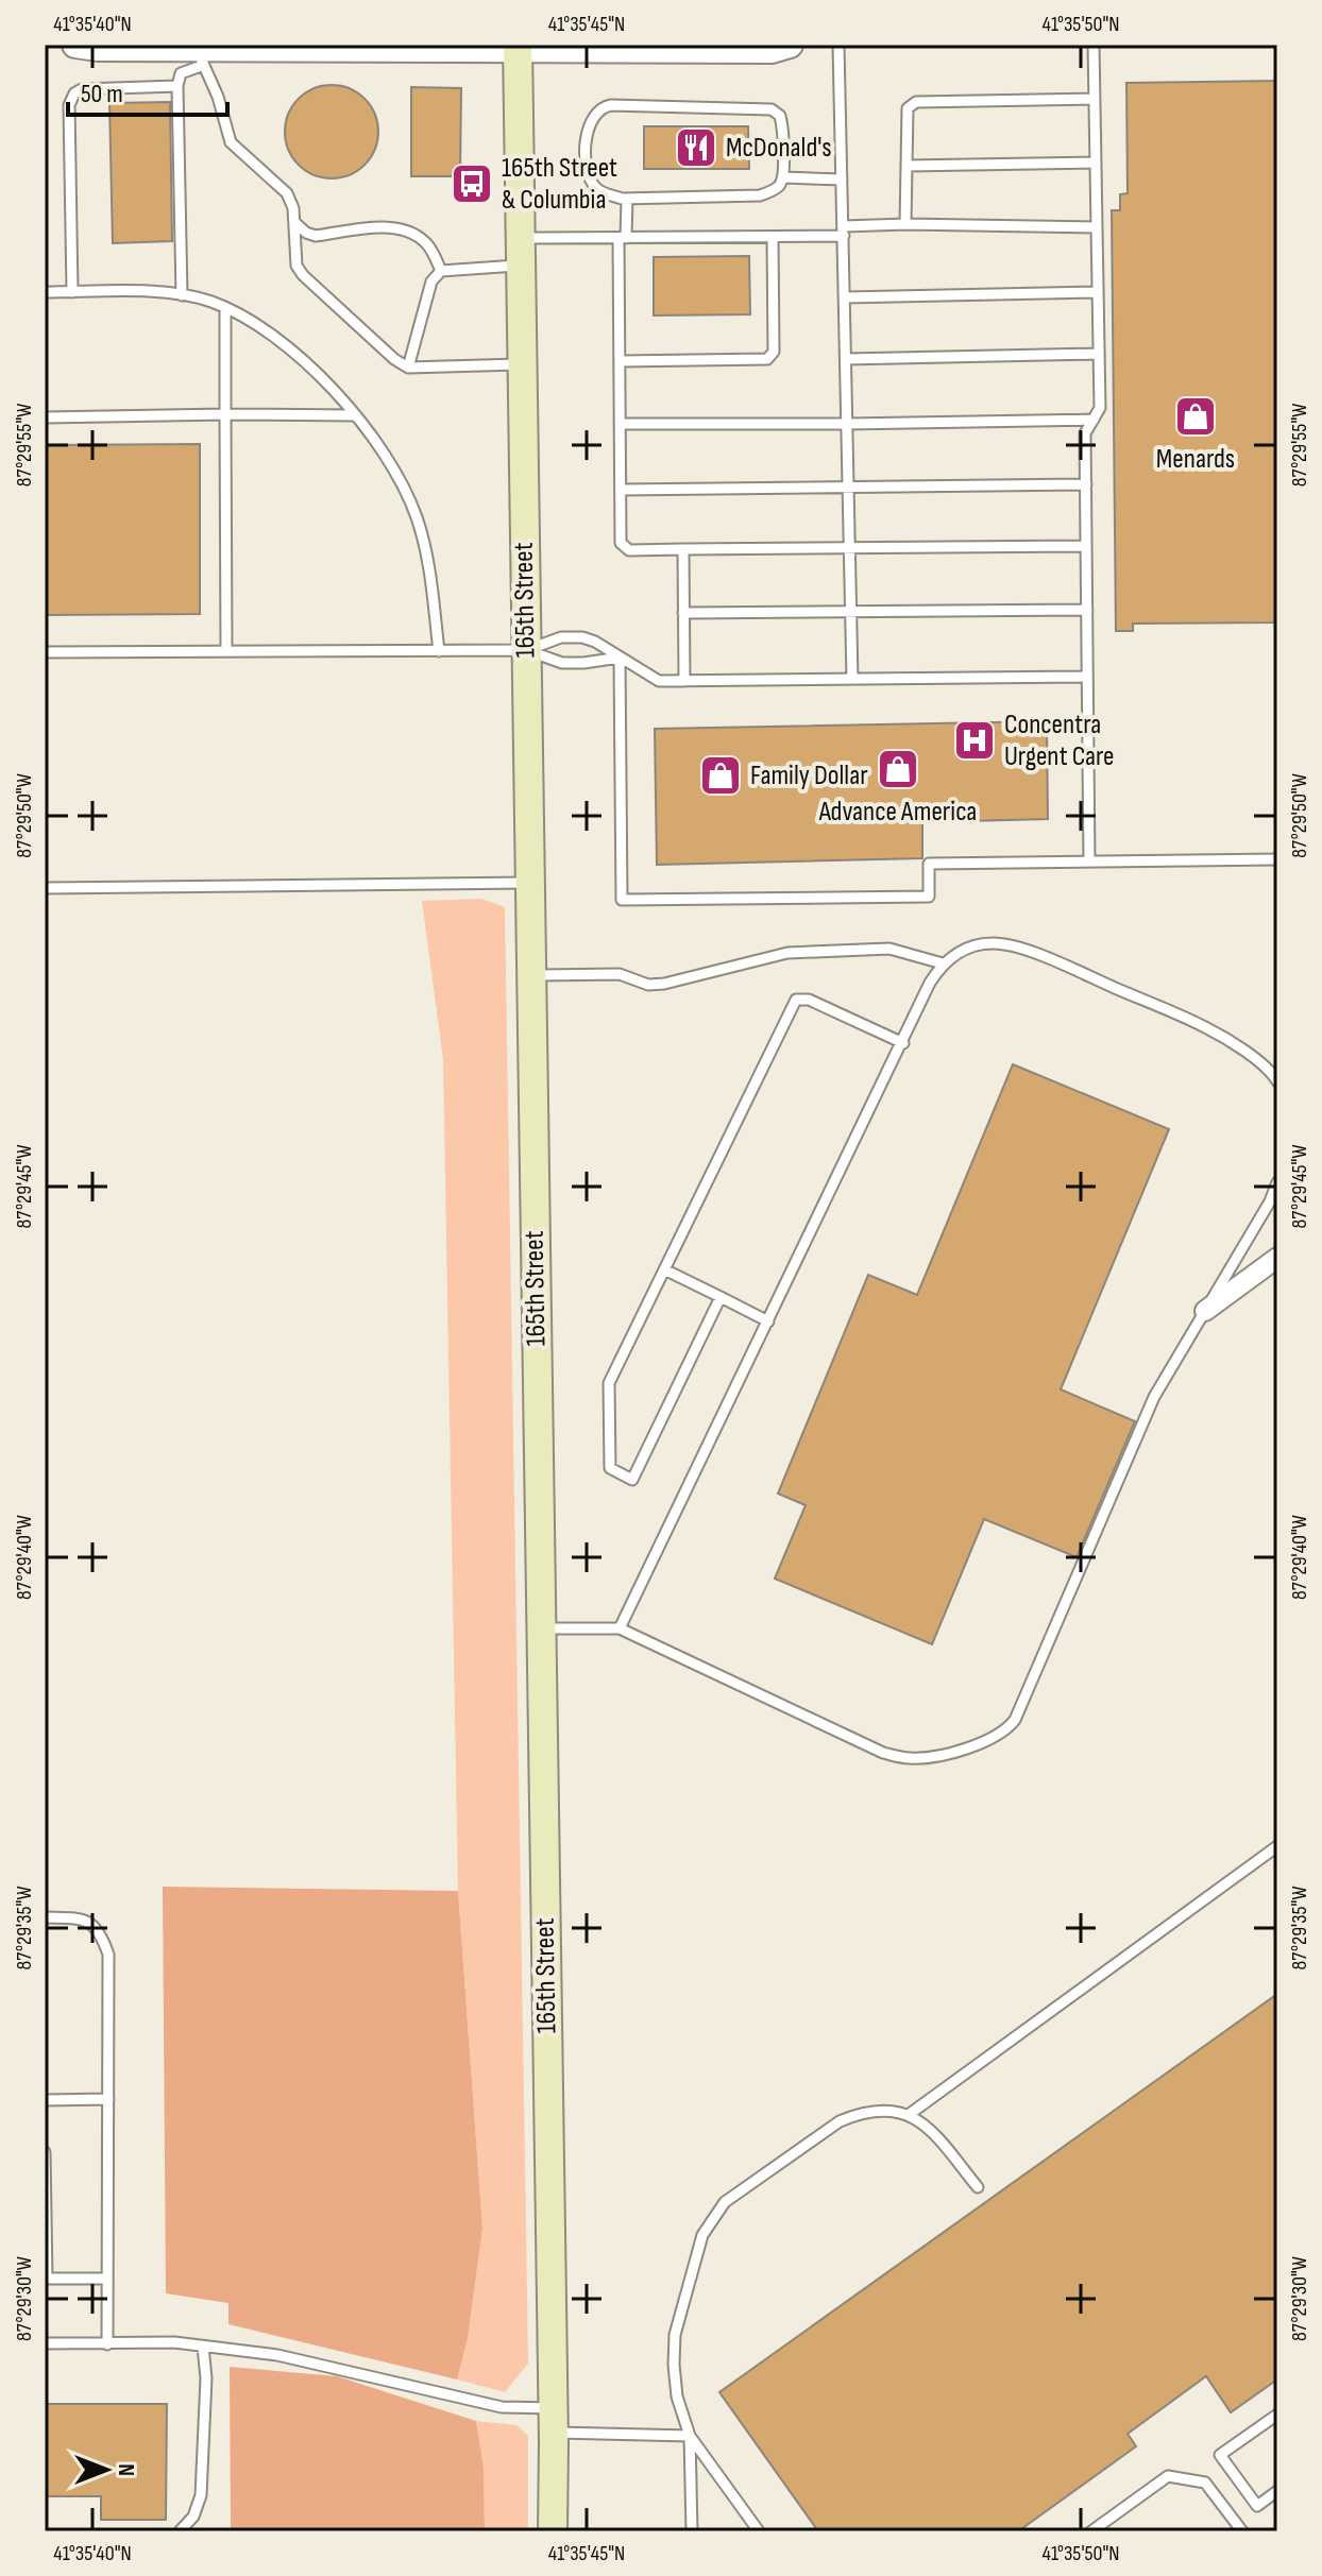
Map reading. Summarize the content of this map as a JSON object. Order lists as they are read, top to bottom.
{
  "streets": {
    "main road": ["165th Street"]
  },
  "places": {
    "restaurant": ["McDonald's"],
    "bus stop": ["165th Street & Columbia"],
    "shop": ["Menards", "Advance America", "Family Dollar"],
    "hospital": ["Concentra Urgent Care"]
  },
  "scale_bar": "50 m",
  "north": "right",
  "coordinates": [
    "41°35'40\"N",
    "41°35'45\"N",
    "41°35'50\"N",
    "87°29'55\"W",
    "87°29'50\"W",
    "87°29'45\"W",
    "87°29'40\"W",
    "87°29'35\"W",
    "87°29'30\"W"
  ]
}
